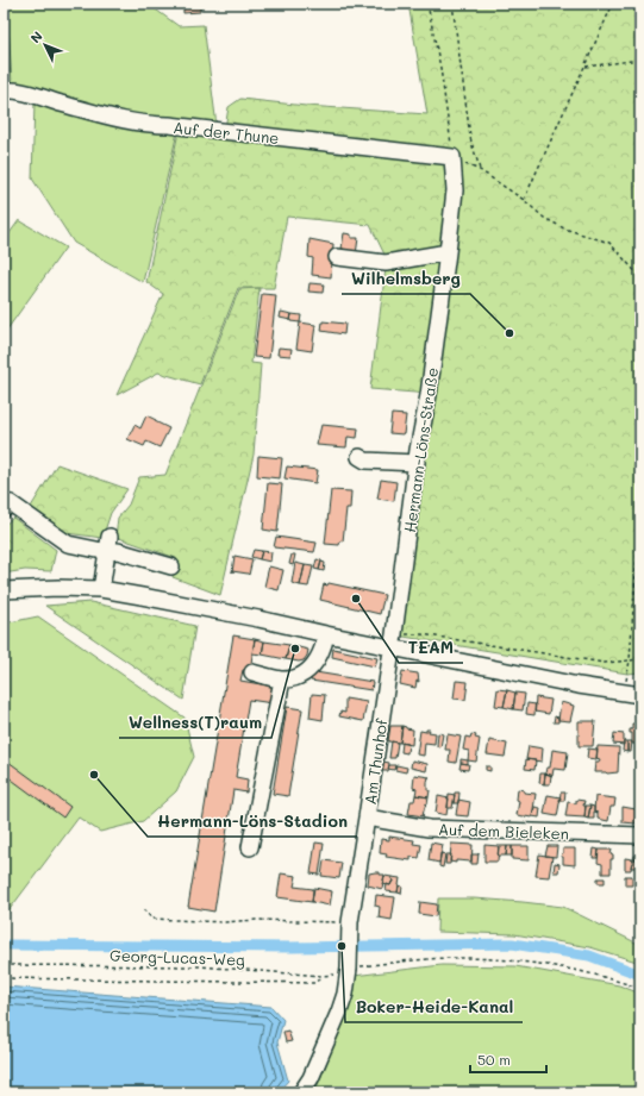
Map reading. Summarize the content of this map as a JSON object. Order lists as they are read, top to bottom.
{
  "streets": {
    "street": [
      "Auf der Thune",
      "Hermann-Löns-Straße",
      "Am Thunhof",
      "Auf dem Bieleken"
    ],
    "path": ["Georg-Lucas-Weg"]
  },
  "crossings": [
    ["Auf der Thune", "Hermann-Löns-Straße"],
    ["Hermann-Löns-Straße", "Am Thunhof"],
    ["Am Thunhof", "Auf dem Bieleken"],
    ["Am Thunhof", "Georg-Lucas-Weg"]
  ],
  "places": [
    "Wilhelmsberg",
    "TEAM",
    "Wellness(T)raum",
    "Hermann-Löns-Stadion",
    "Boker-Heide-Kanal"
  ],
  "scale_bar": "50 m",
  "north": "top left"
}
